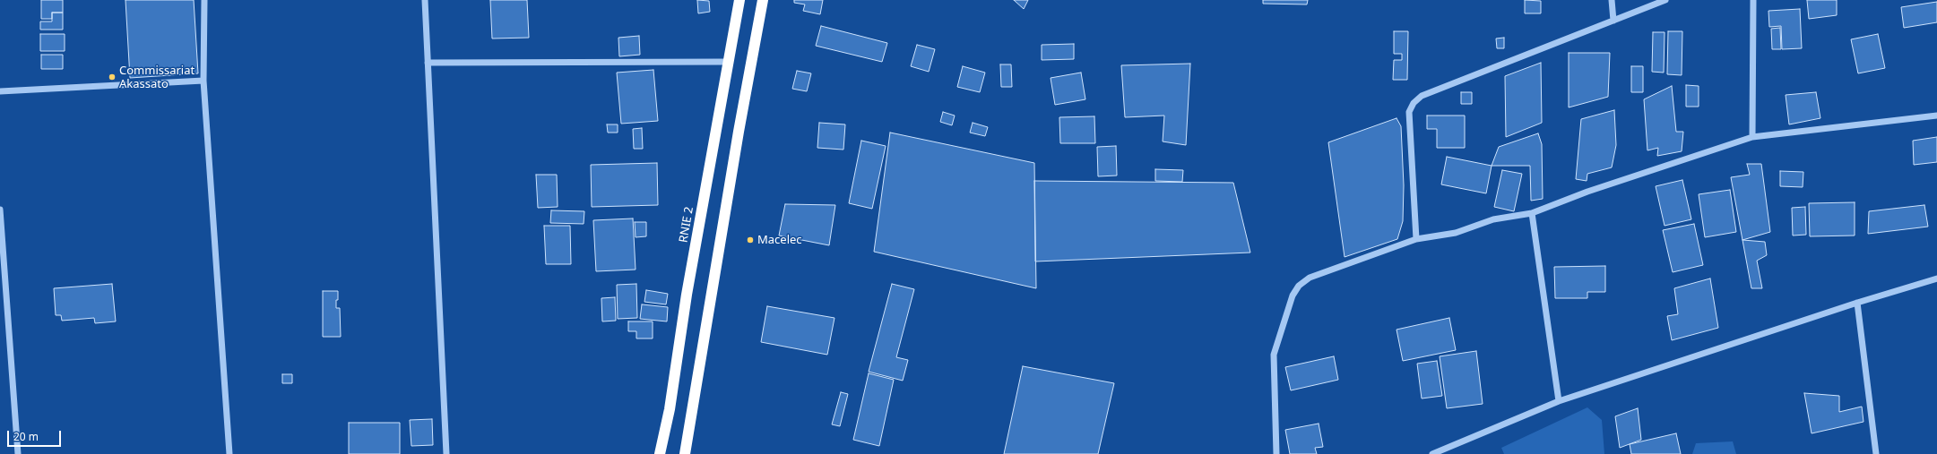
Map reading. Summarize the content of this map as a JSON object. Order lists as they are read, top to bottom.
{
  "streets": {
    "highway": ["RNIE 2"]
  },
  "places": ["Commissariat Akassato", "Macelec"],
  "scale_bar": "20 m"
}
